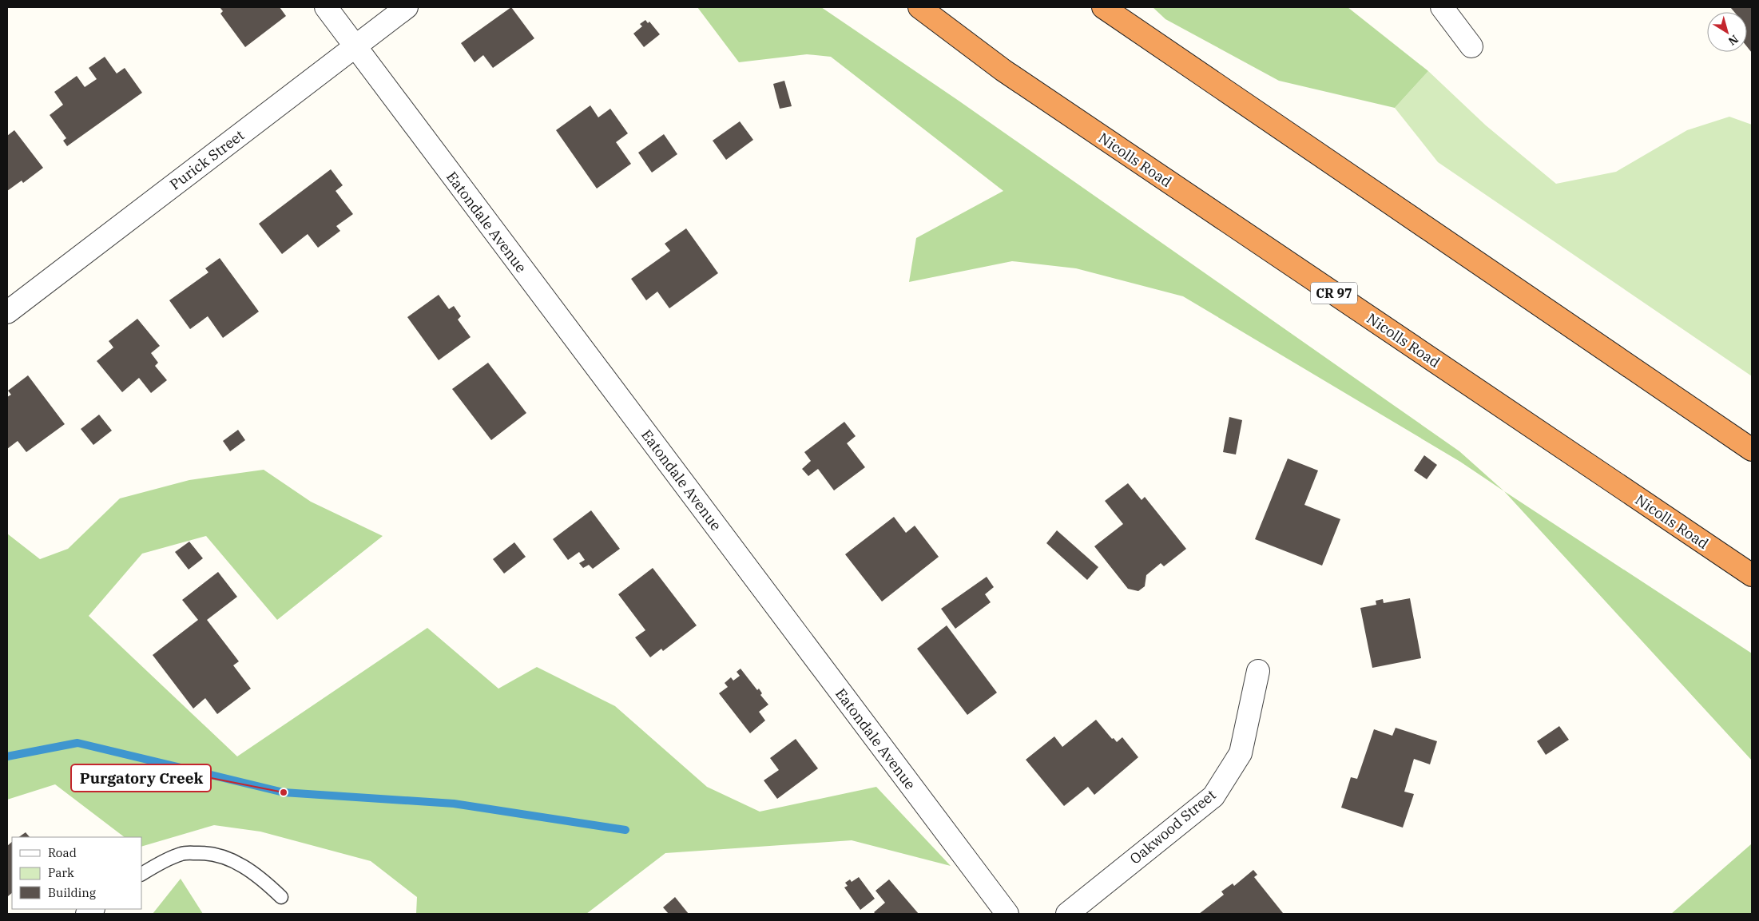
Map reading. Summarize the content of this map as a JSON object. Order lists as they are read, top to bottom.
{
  "streets": {
    "highway": ["Nicolls Road", "CR 97"],
    "street": ["Purick Street", "Eatondale Avenue", "Oakwood Street"]
  },
  "crossings": [
    ["Purick Street", "Eatondale Avenue"]
  ],
  "places": ["Purgatory Creek"],
  "legend": ["Road", "Park", "Building"],
  "north": "bottom right"
}
